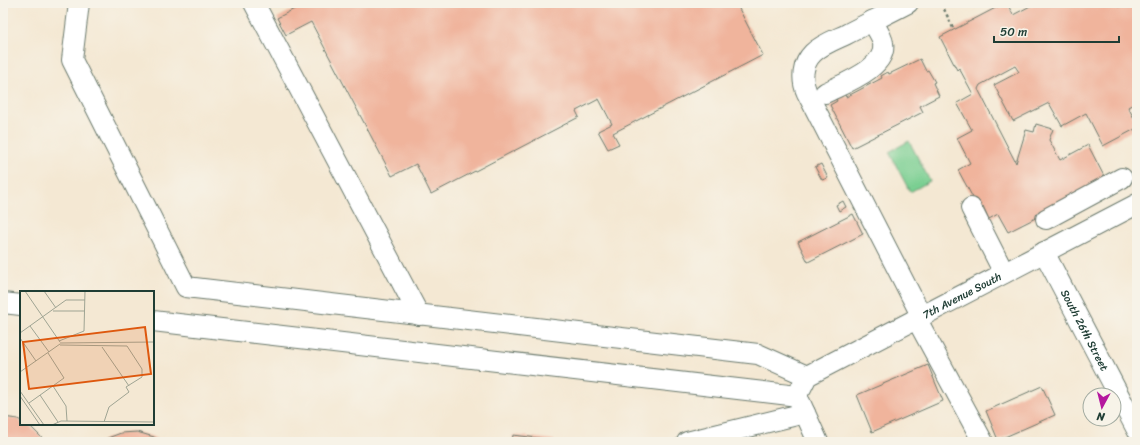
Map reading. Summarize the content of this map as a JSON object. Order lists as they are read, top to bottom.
{
  "streets": {
    "street": ["7th Avenue South", "South 26th Street"]
  },
  "crossings": [
    ["7th Avenue South", "South 26th Street"]
  ],
  "scale_bar": "50 m",
  "north": "bottom"
}
